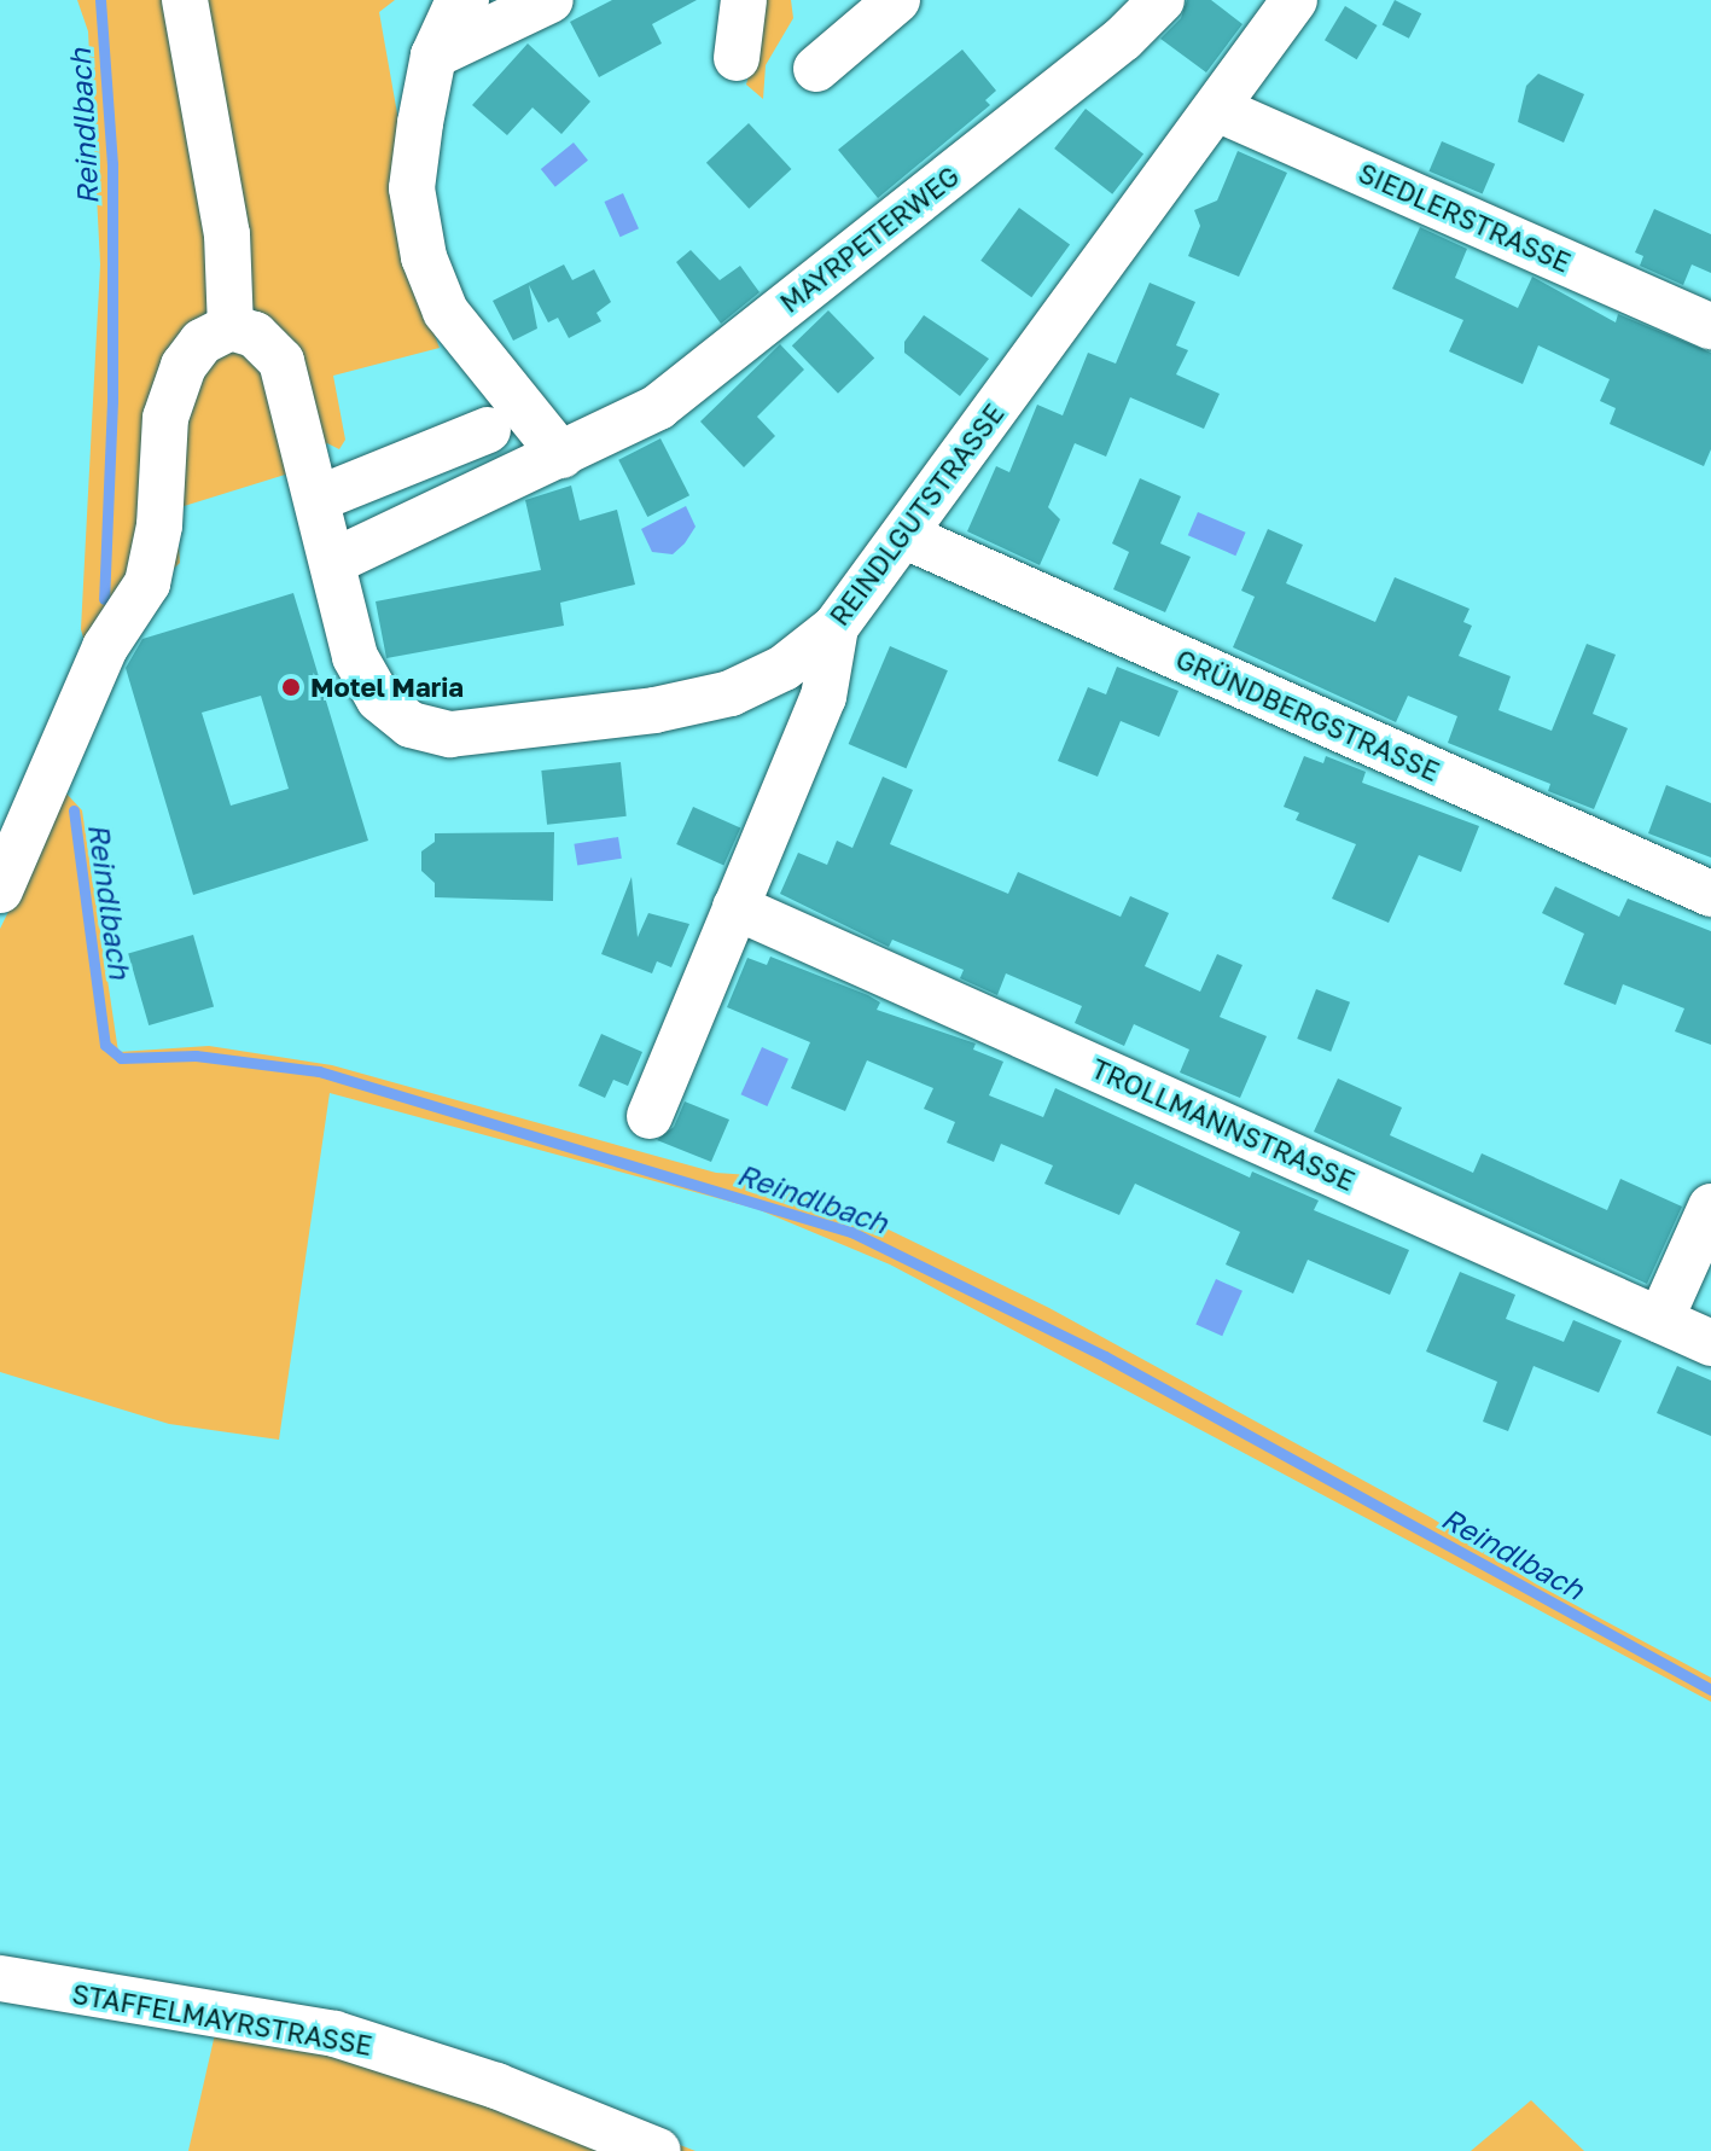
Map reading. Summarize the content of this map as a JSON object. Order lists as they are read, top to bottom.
{
  "streets": {
    "street": [
      "SIEDLERSTRASSE",
      "MAYRPETERWEG",
      "REINDLGUTSTRASSE",
      "GRÜNDBERGSTRASSE",
      "TROLLMANNSTRASSE",
      "STAFFELMAYRSTRASSE"
    ]
  },
  "crossings": [
    ["SIEDLERSTRASSE", "REINDLGUTSTRASSE"],
    ["MAYRPETERWEG", "REINDLGUTSTRASSE"],
    ["REINDLGUTSTRASSE", "GRÜNDBERGSTRASSE"]
  ],
  "water": ["Reindlbach"],
  "places": ["Motel Maria"]
}
